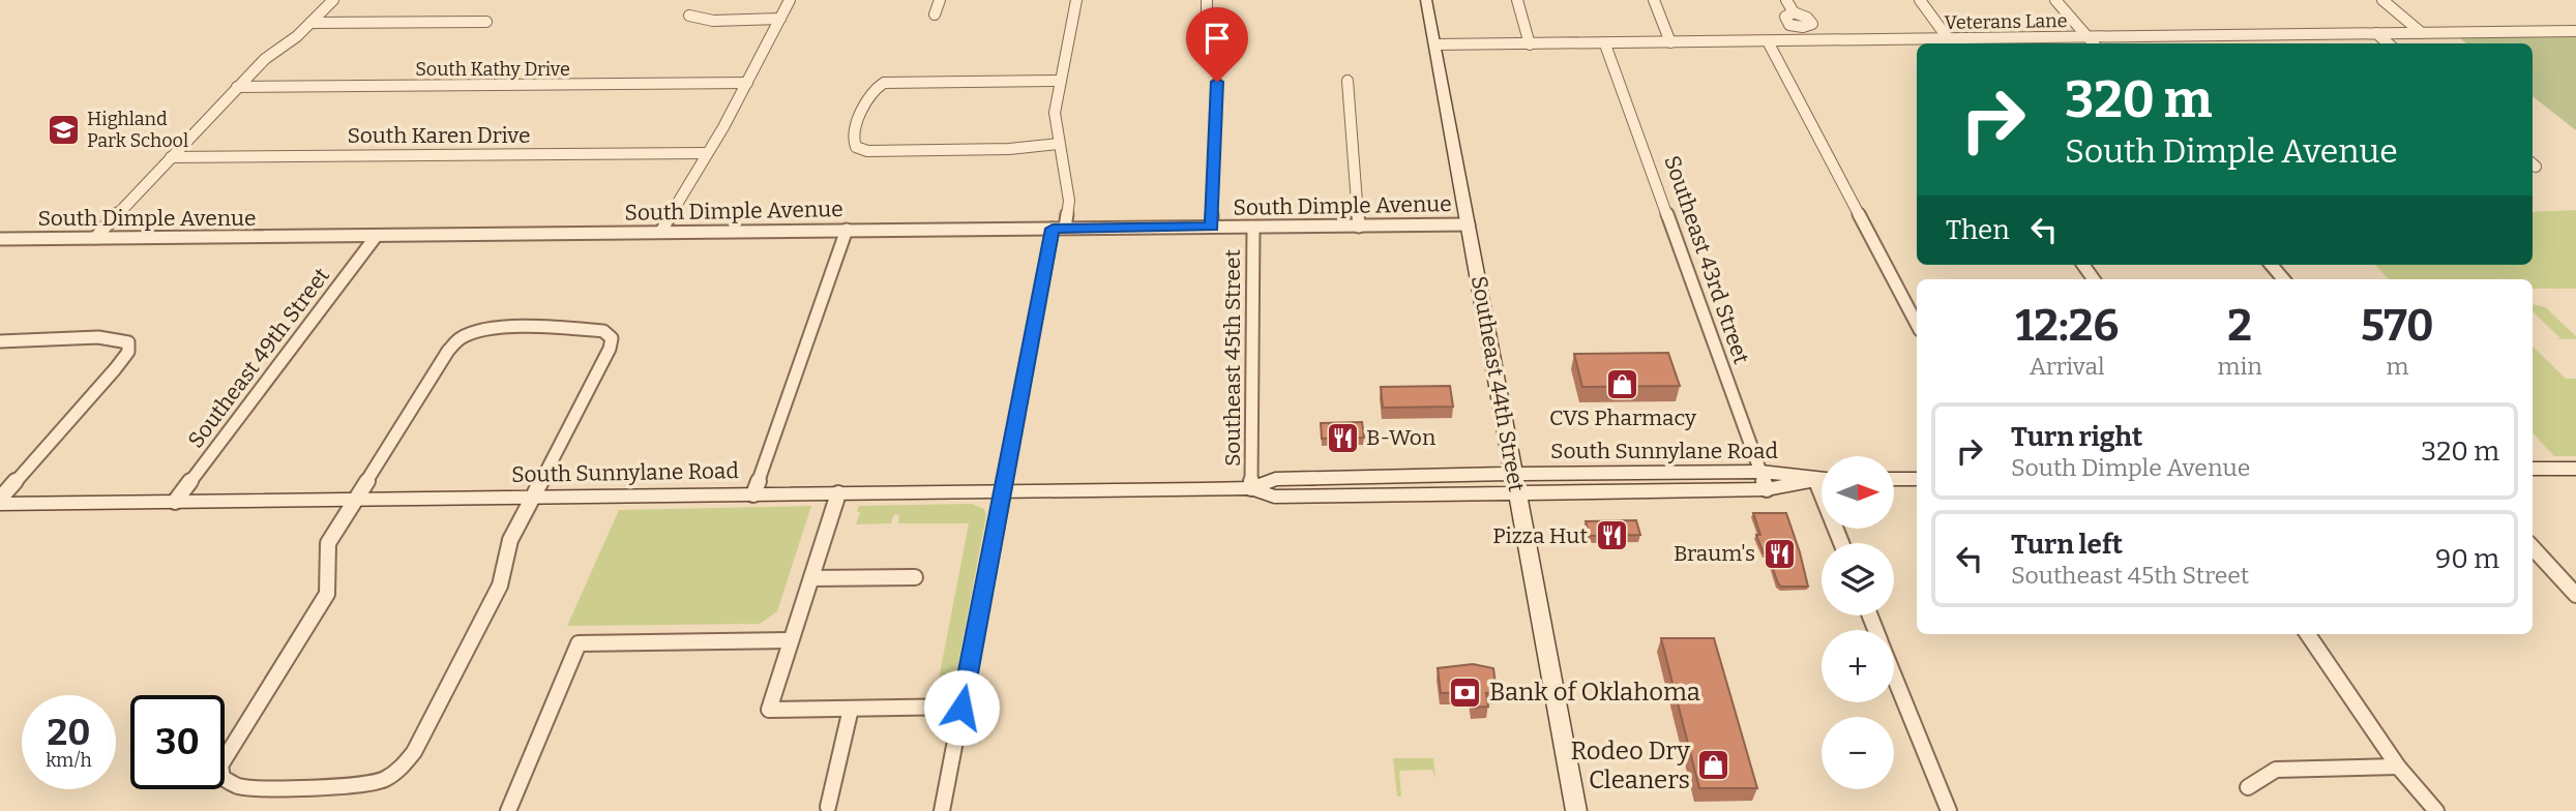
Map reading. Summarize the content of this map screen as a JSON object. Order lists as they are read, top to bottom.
{
  "streets": {
    "main road": ["Southeast 44th Street", "South Sunnylane Road"],
    "street": [
      "Veterans Lane",
      "South Kathy Drive",
      "South Karen Drive",
      "South Dimple Avenue",
      "Southeast 43rd Street",
      "Southeast 49th Street",
      "Southeast 45th Street"
    ]
  },
  "crossings": [
    ["Veterans Lane", "Southeast 43rd Street"],
    ["Veterans Lane", "Southeast 44th Street"],
    ["South Dimple Avenue", "Southeast 49th Street"],
    ["South Dimple Avenue", "Southeast 45th Street"],
    ["South Dimple Avenue", "Southeast 44th Street"],
    ["Southeast 43rd Street", "South Sunnylane Road"],
    ["Southeast 49th Street", "South Sunnylane Road"],
    ["Southeast 45th Street", "South Sunnylane Road"],
    ["Southeast 44th Street", "South Sunnylane Road"]
  ],
  "places": {
    "school or university": ["Highland Park School"],
    "shop": ["CVS Pharmacy", "Rodeo Dry Cleaners"],
    "restaurant": ["B-Won", "Pizza Hut", "Braum's"],
    "bank": ["Bank of Oklahoma"]
  },
  "north": "right",
  "page": {
    "turn": ["320 m", "South Dimple Avenue"],
    "then": "Then",
    "eta": [
      "12:26",
      "Arrival",
      "2",
      "min",
      "570",
      "m"
    ],
    "list": [
      {
        "name": "Turn right",
        "note": "South Dimple Avenue",
        "value": "320 m"
      },
      {
        "name": "Turn left",
        "note": "Southeast 45th Street",
        "value": "90 m"
      }
    ],
    "map_buttons": ["+", "−"],
    "speed": "20 km/h",
    "limit": "30"
  }
}
